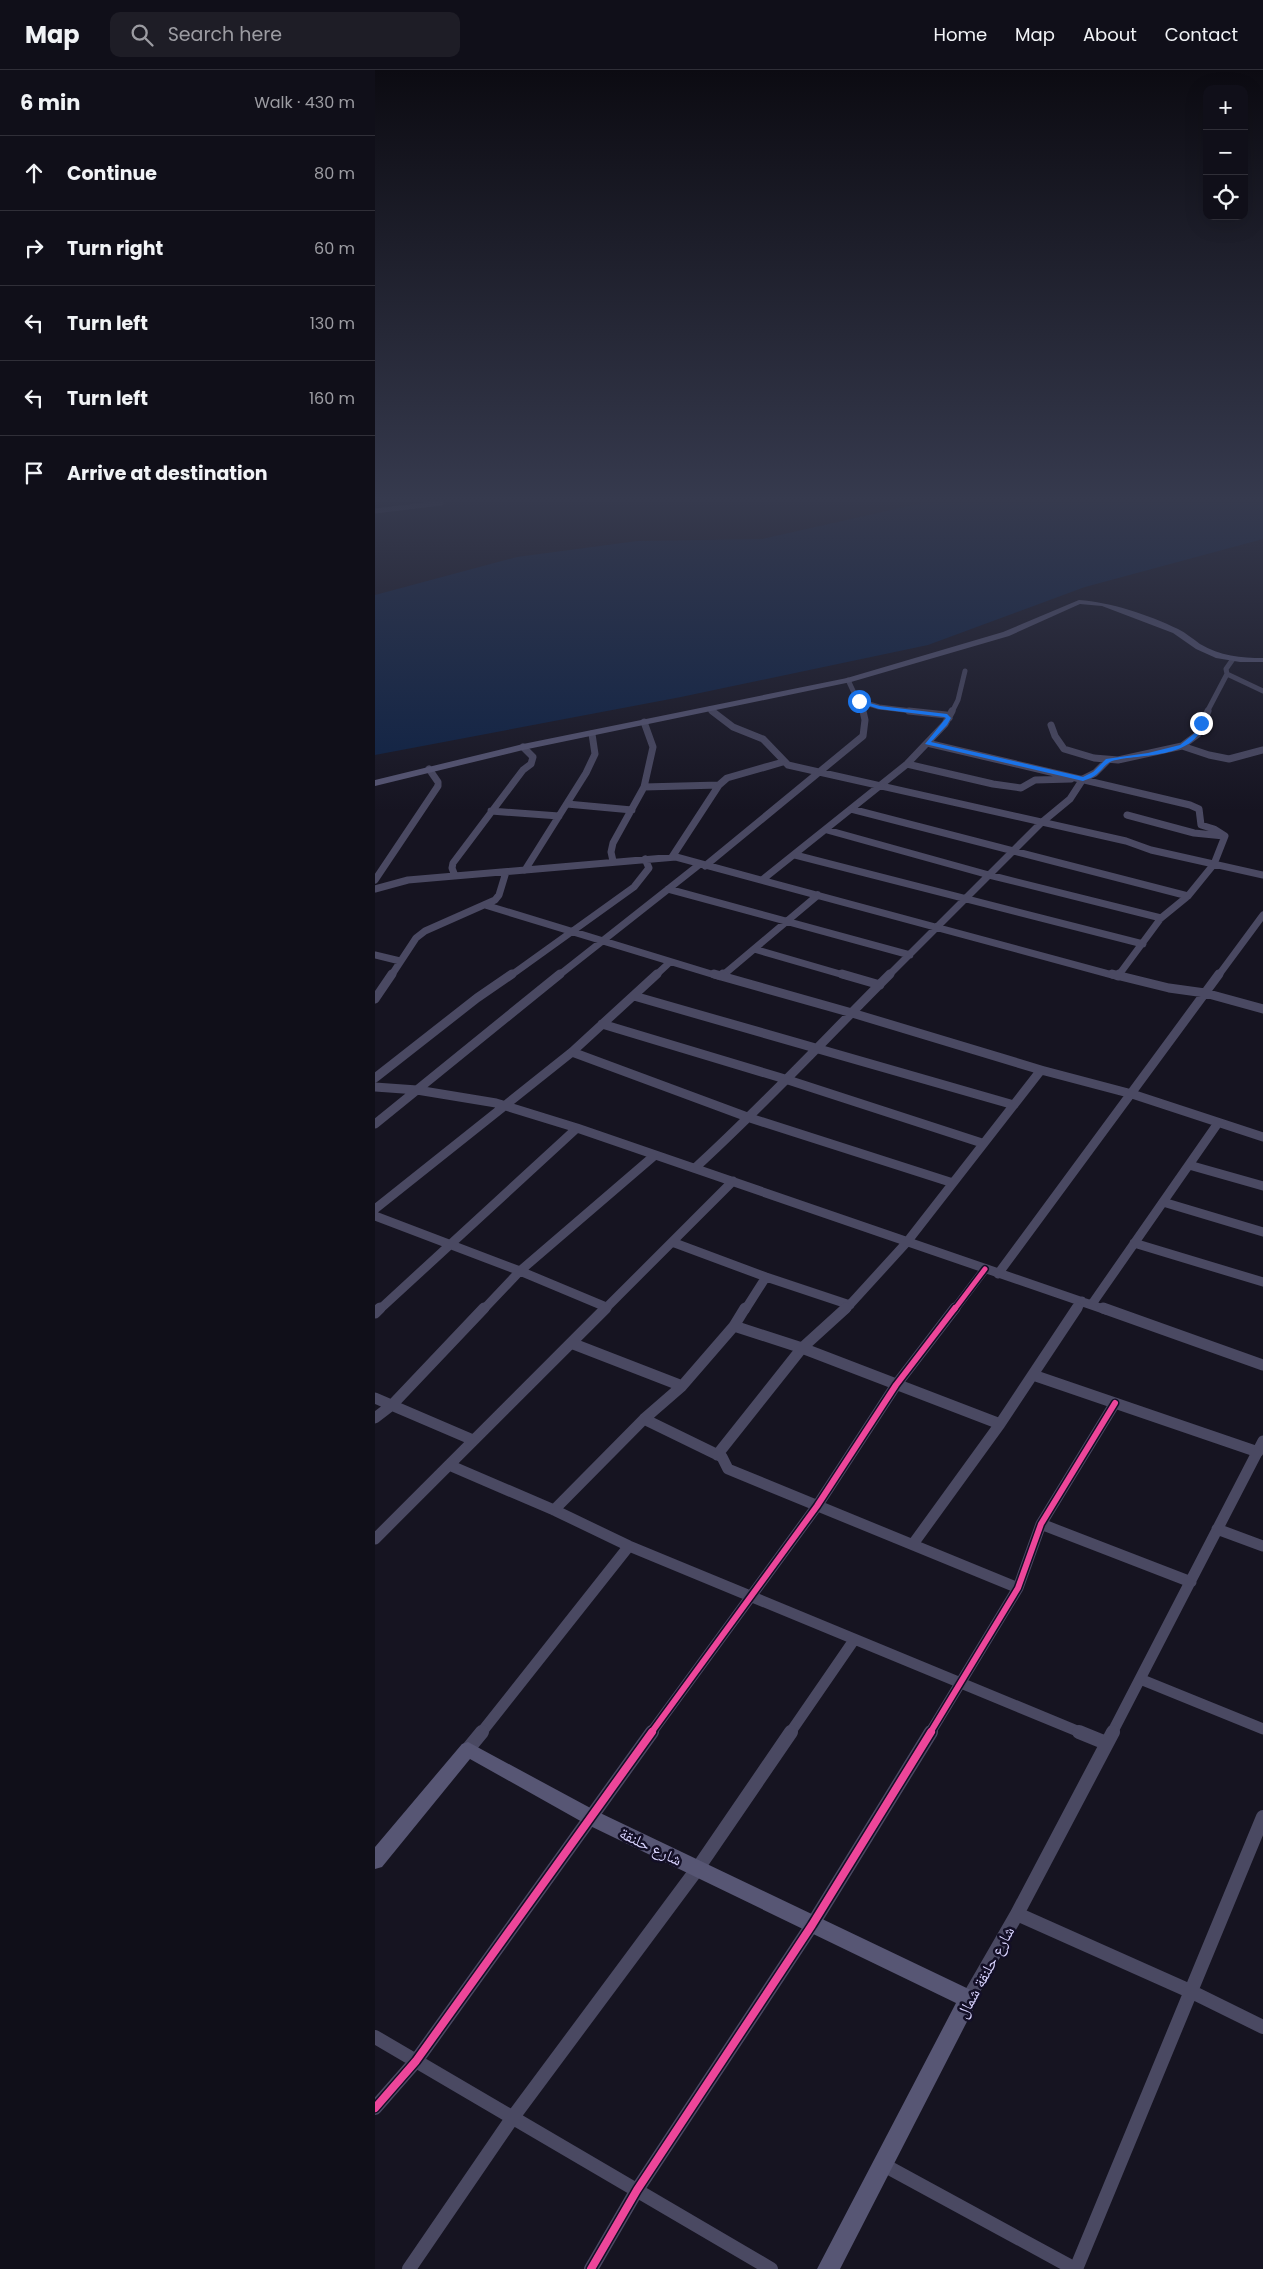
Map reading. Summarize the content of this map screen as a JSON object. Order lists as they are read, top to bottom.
{
  "streets": {
    "main road": ["شارع حلنقة", "شارع حلنقة شمال"]
  },
  "crossings": [
    ["شارع حلنقة", "شارع حلنقة شمال"]
  ],
  "page": {
    "header": "Map",
    "search": "Search here",
    "nav": [
      "Home",
      "Map",
      "About",
      "Contact"
    ],
    "heading": ["6 min", "Walk · 430 m"],
    "map_buttons": ["+", "−"],
    "list": [
      ["Continue", "80 m"],
      ["Turn right", "60 m"],
      ["Turn left", "130 m"],
      ["Turn left", "160 m"],
      "Arrive at destination"
    ]
  }
}
